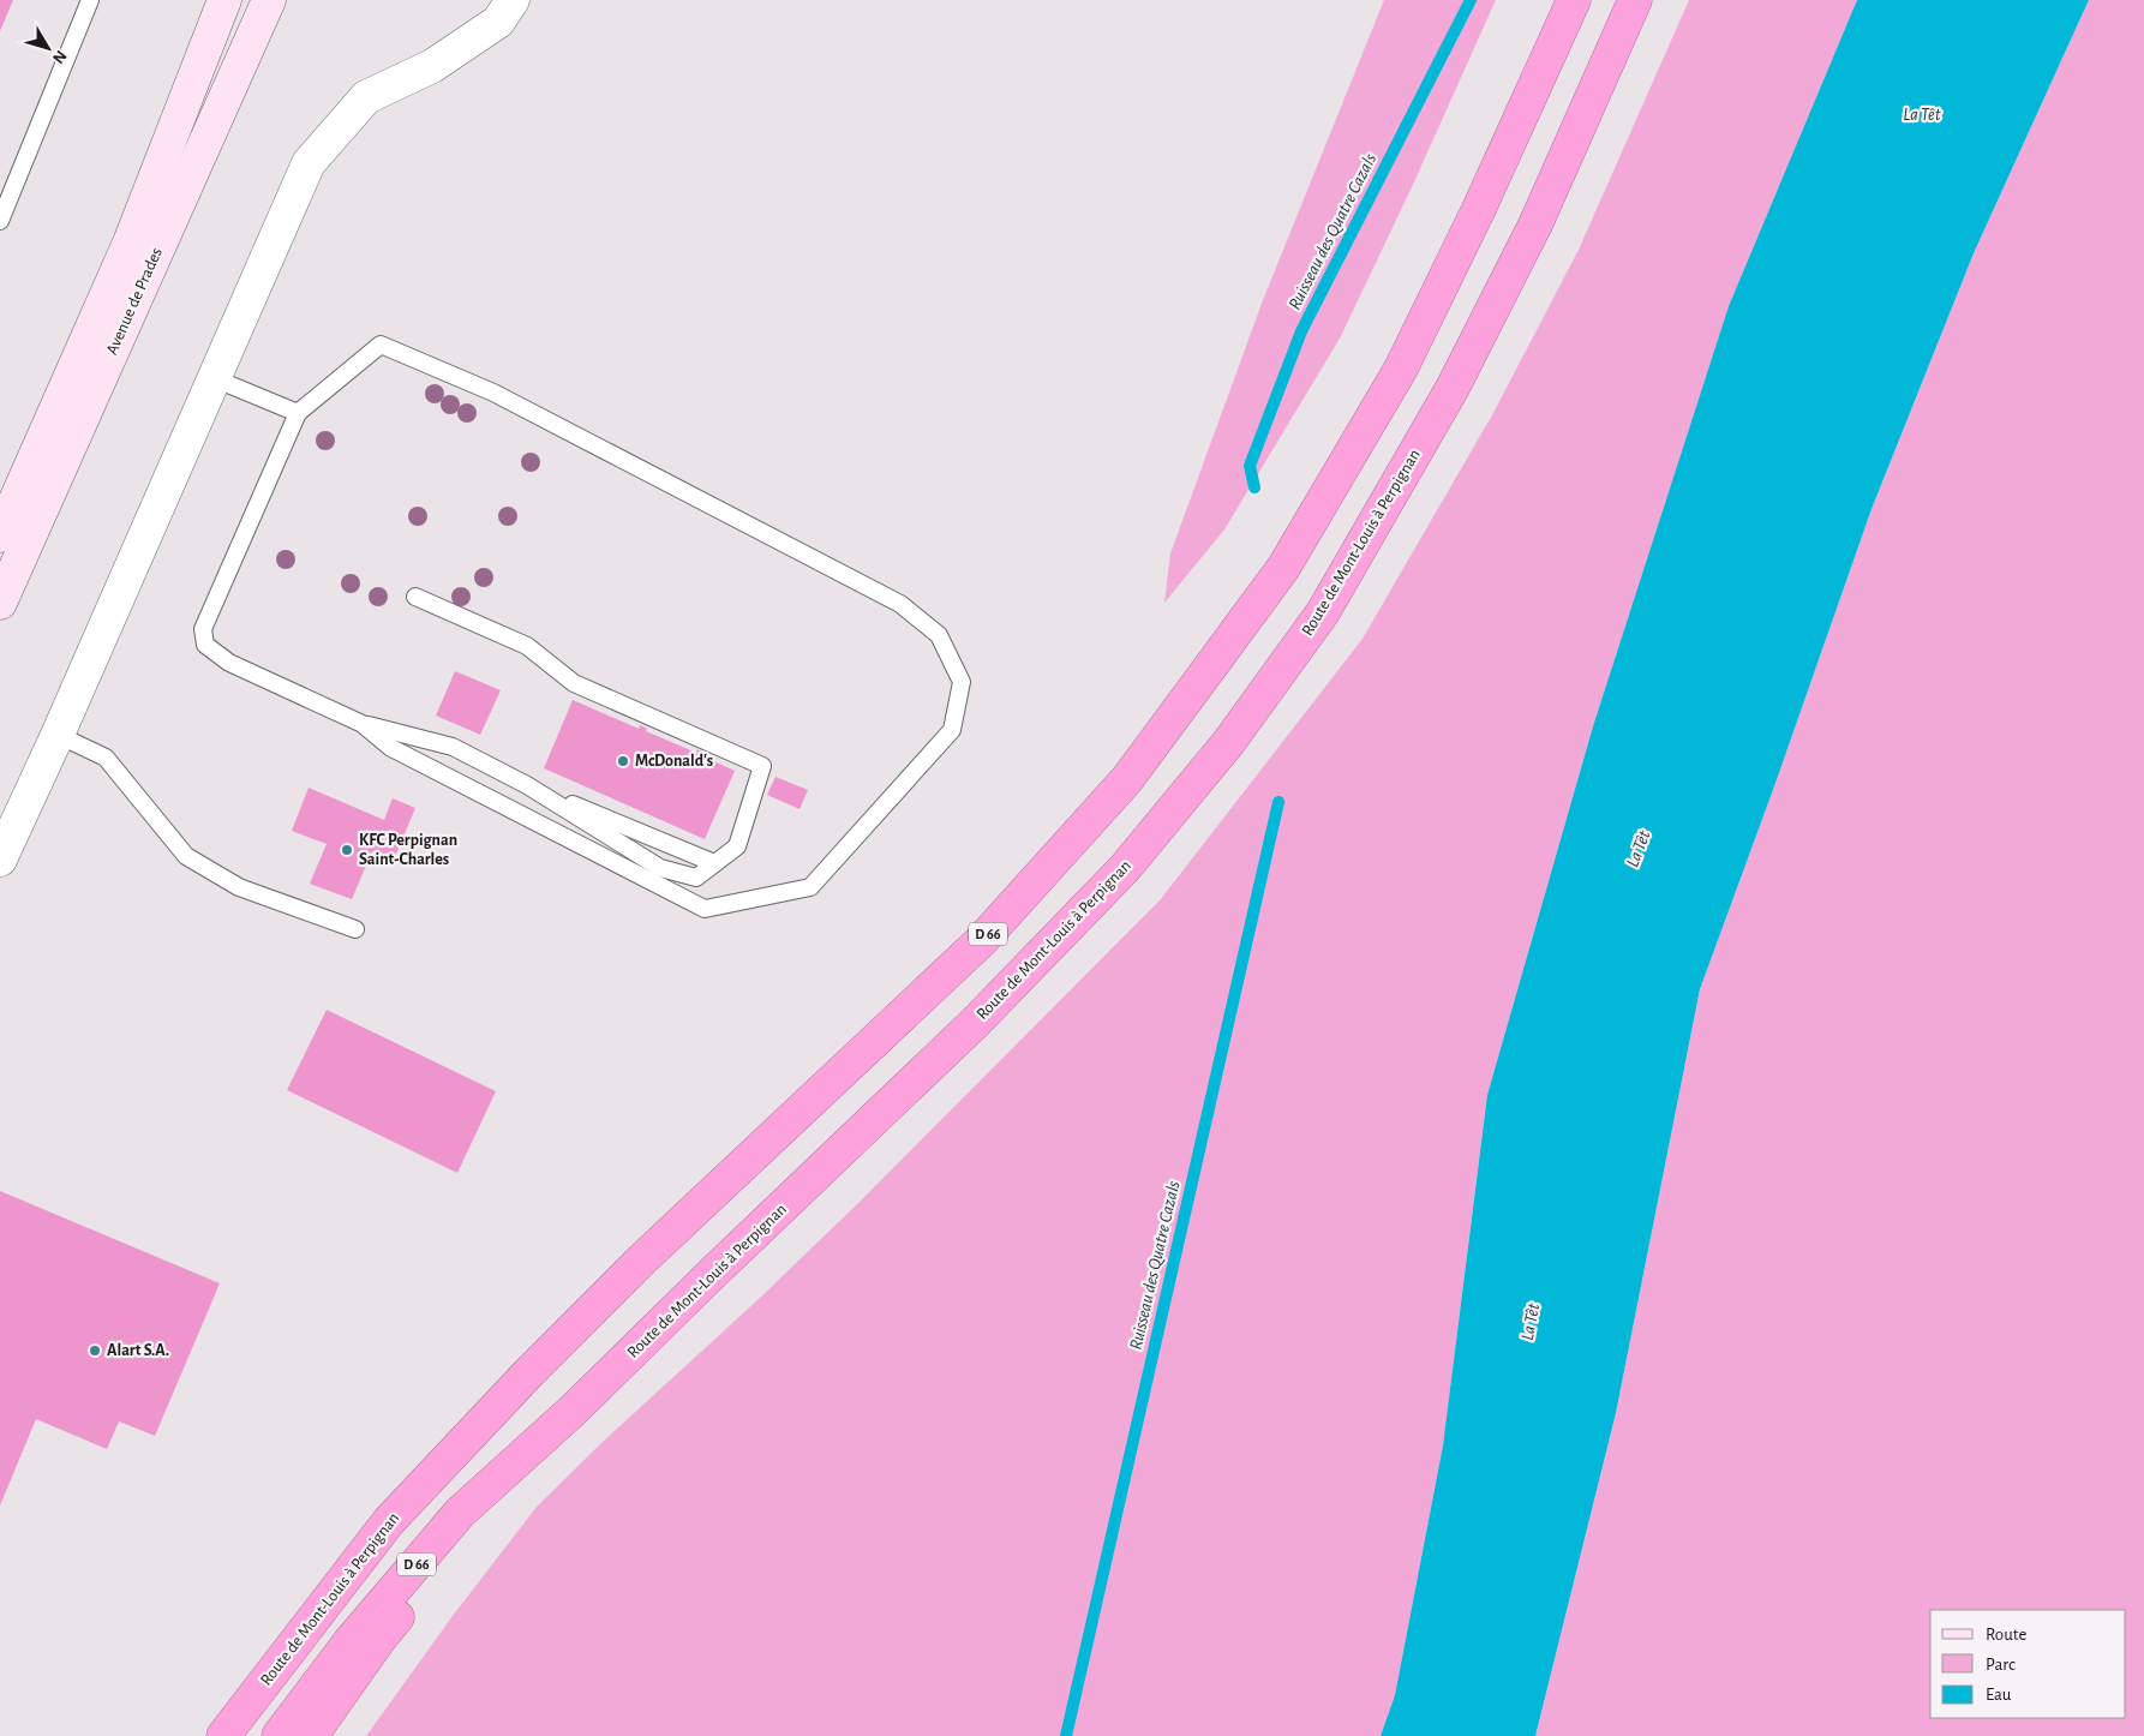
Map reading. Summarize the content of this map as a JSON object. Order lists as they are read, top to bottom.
{
  "streets": {
    "highway": ["Route de Mont-Louis à Perpignan", "D 66"],
    "main road": ["Avenue de Prades"]
  },
  "water": ["La Têt", "Ruisseau des Quatre Cazals"],
  "places": ["McDonald's", "KFC Perpignan Saint-Charles", "Alart S.A."],
  "legend": ["Route", "Parc", "Eau"],
  "north": "bottom right"
}
